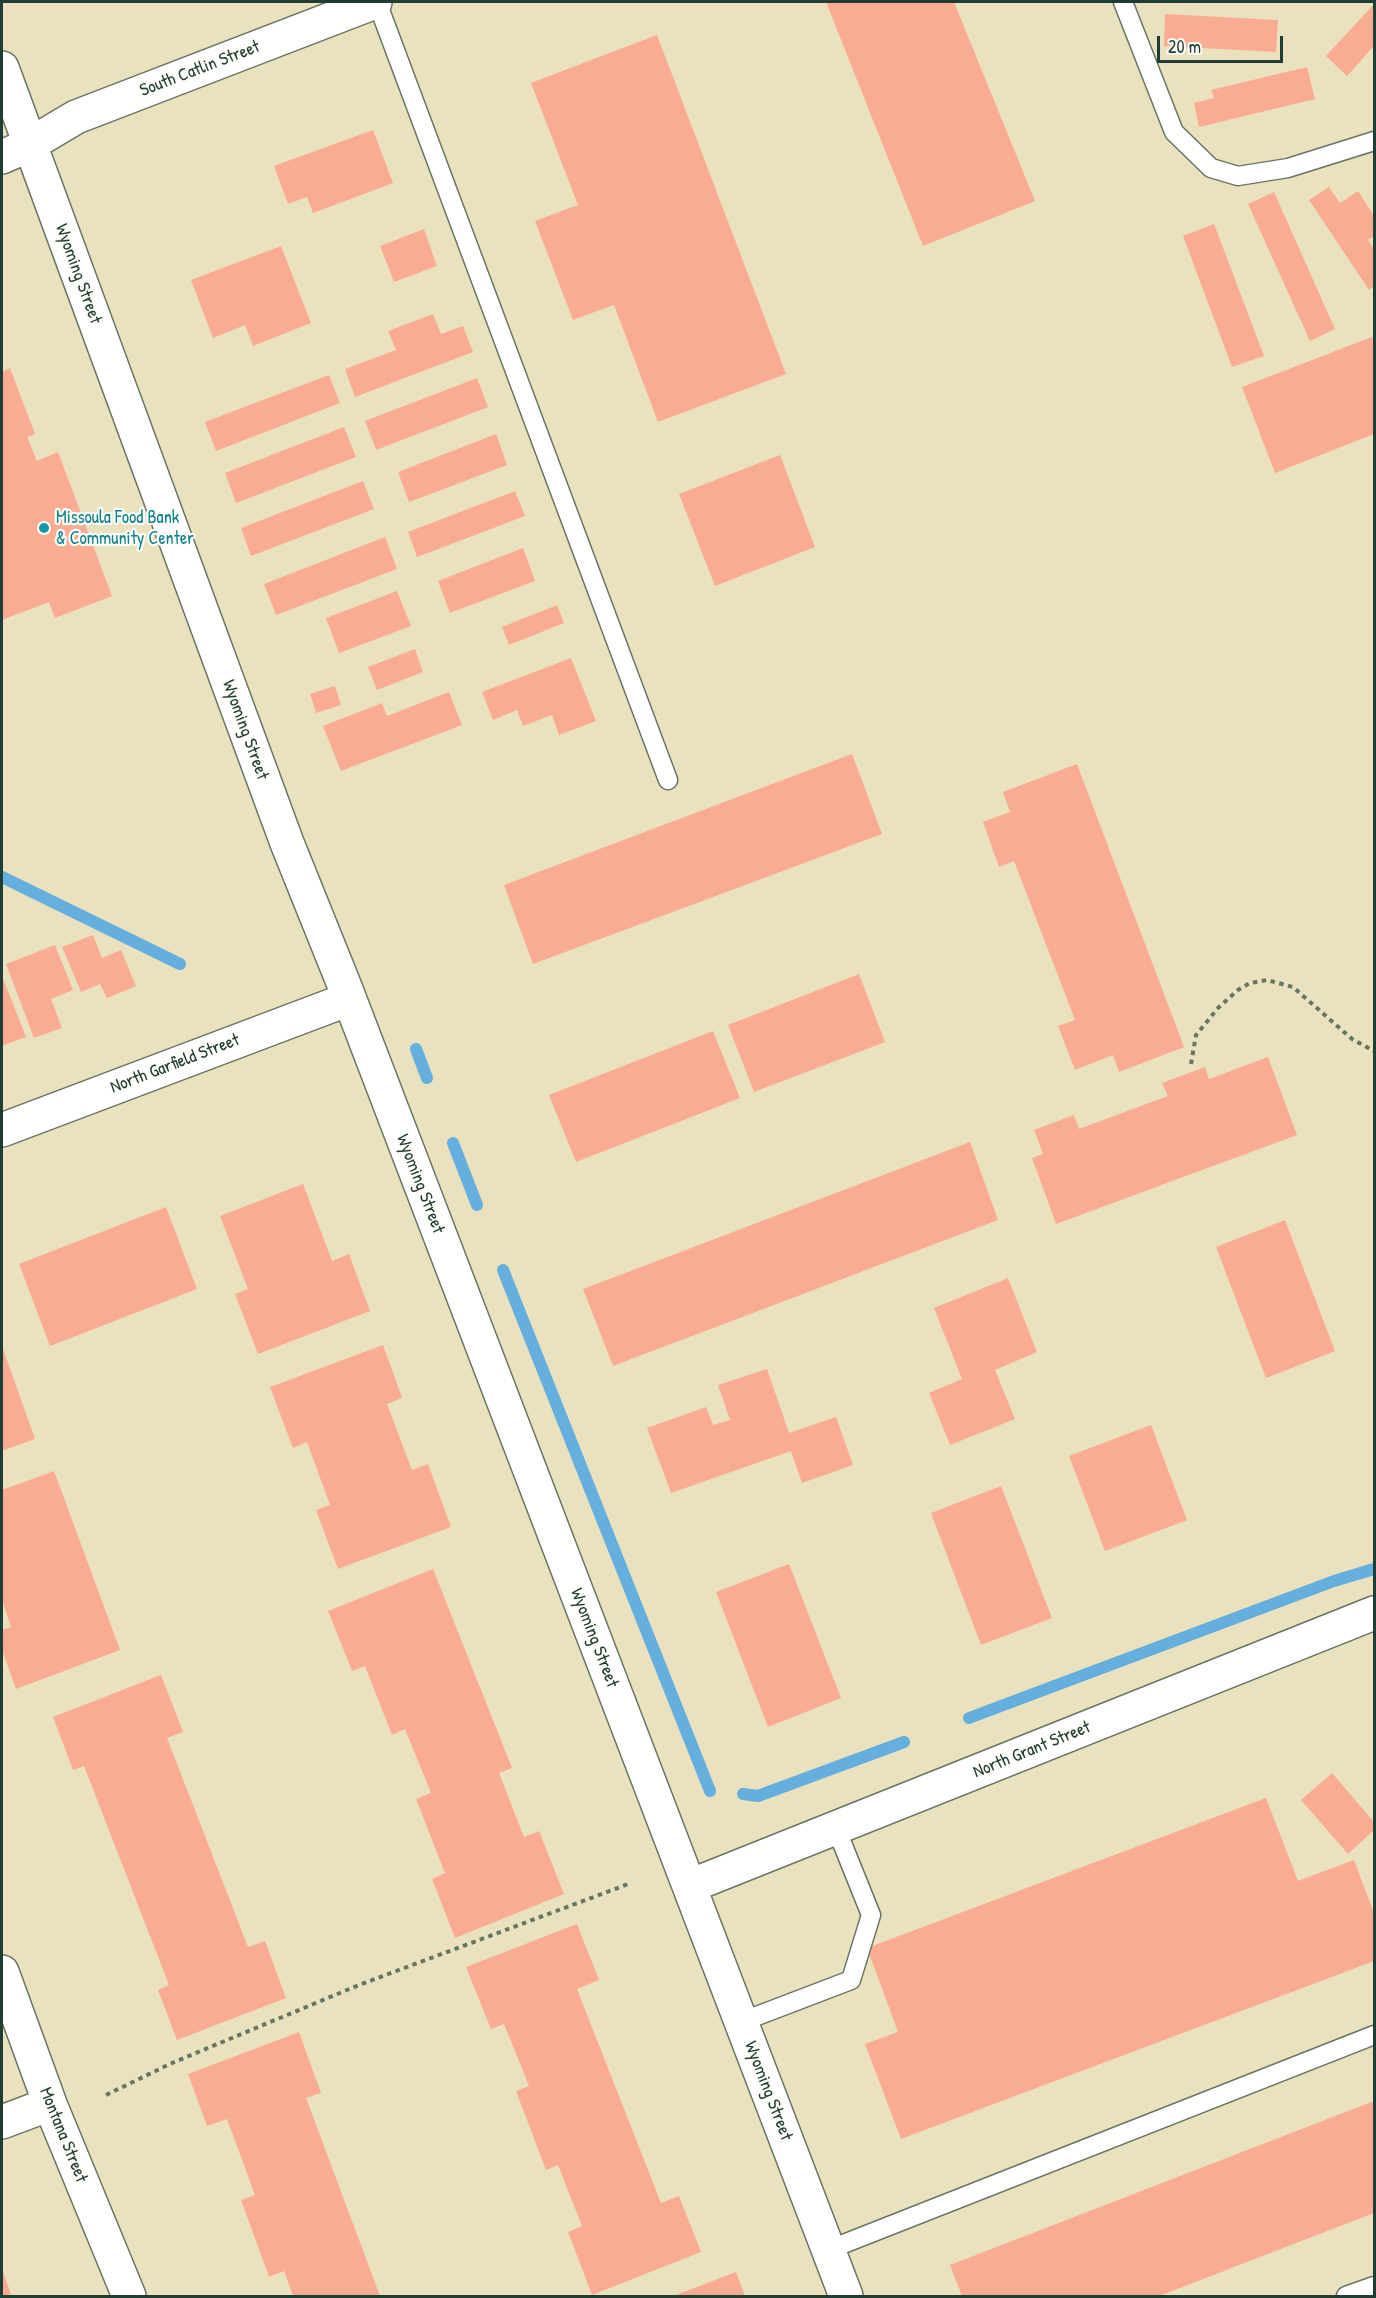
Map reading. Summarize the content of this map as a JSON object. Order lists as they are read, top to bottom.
{
  "streets": {
    "street": [
      "South Catlin Street",
      "Wyoming Street",
      "North Garfield Street",
      "North Grant Street",
      "Montana Street"
    ]
  },
  "crossings": [
    ["South Catlin Street", "Wyoming Street"],
    ["Wyoming Street", "North Garfield Street"],
    ["Wyoming Street", "North Grant Street"]
  ],
  "places": ["Missoula Food Bank & Community Center"],
  "scale_bar": "20 m"
}
